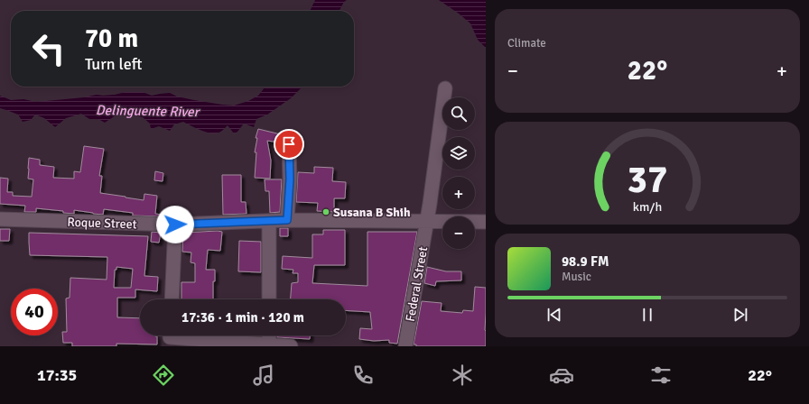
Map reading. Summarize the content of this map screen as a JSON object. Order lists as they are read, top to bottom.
{
  "streets": {
    "street": ["Roque Street", "Federal Street"]
  },
  "crossings": [
    ["Roque Street", "Federal Street"]
  ],
  "water": ["Delinguente River"],
  "places": ["Susana B Shih"],
  "page": {
    "tile": "Climate",
    "turn": ["70 m", "Turn left"],
    "heat": ["−", "22°", "+"],
    "map_buttons": ["+", "−"],
    "song": ["98.9 FM", "Music"],
    "limit": "40",
    "trip": "17:36 · 1 min · 120 m",
    "tabs": ["17:35", "22°"],
    "gauge": ["37", "km/h"]
  }
}
